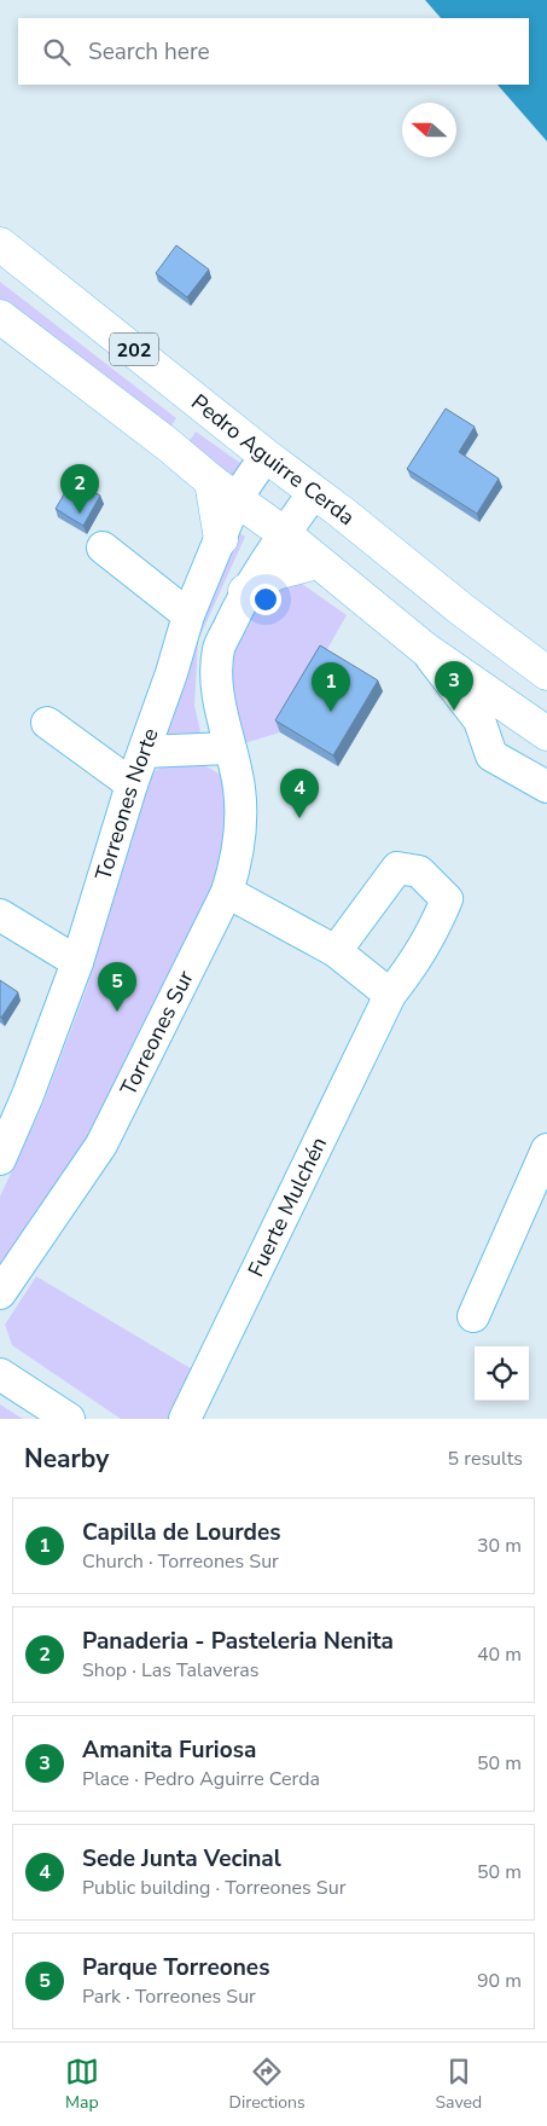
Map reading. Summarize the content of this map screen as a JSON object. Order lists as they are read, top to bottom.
{
  "streets": {
    "highway": ["202", "Pedro Aguirre Cerda"],
    "street": ["Torreones Norte", "Torreones Sur", "Fuerte Mulchén"]
  },
  "crossings": [
    ["202", "Torreones Sur"],
    ["Pedro Aguirre Cerda", "Torreones Sur"]
  ],
  "north": "left",
  "page": {
    "search": "Search here",
    "pins": [
      "2",
      "3",
      "1",
      "4",
      "5"
    ],
    "heading": ["Nearby", "5 results"],
    "list": [
      {
        "mark": "1",
        "name": "Capilla de Lourdes",
        "note": "Church · Torreones Sur",
        "value": "30 m"
      },
      {
        "mark": "2",
        "name": "Panaderia - Pasteleria Nenita",
        "note": "Shop · Las Talaveras",
        "value": "40 m"
      },
      {
        "mark": "3",
        "name": "Amanita Furiosa",
        "note": "Place · Pedro Aguirre Cerda",
        "value": "50 m"
      },
      {
        "mark": "4",
        "name": "Sede Junta Vecinal",
        "note": "Public building · Torreones Sur",
        "value": "50 m"
      },
      {
        "mark": "5",
        "name": "Parque Torreones",
        "note": "Park · Torreones Sur",
        "value": "90 m"
      }
    ],
    "nav": ["Map", "Directions", "Saved"]
  }
}
